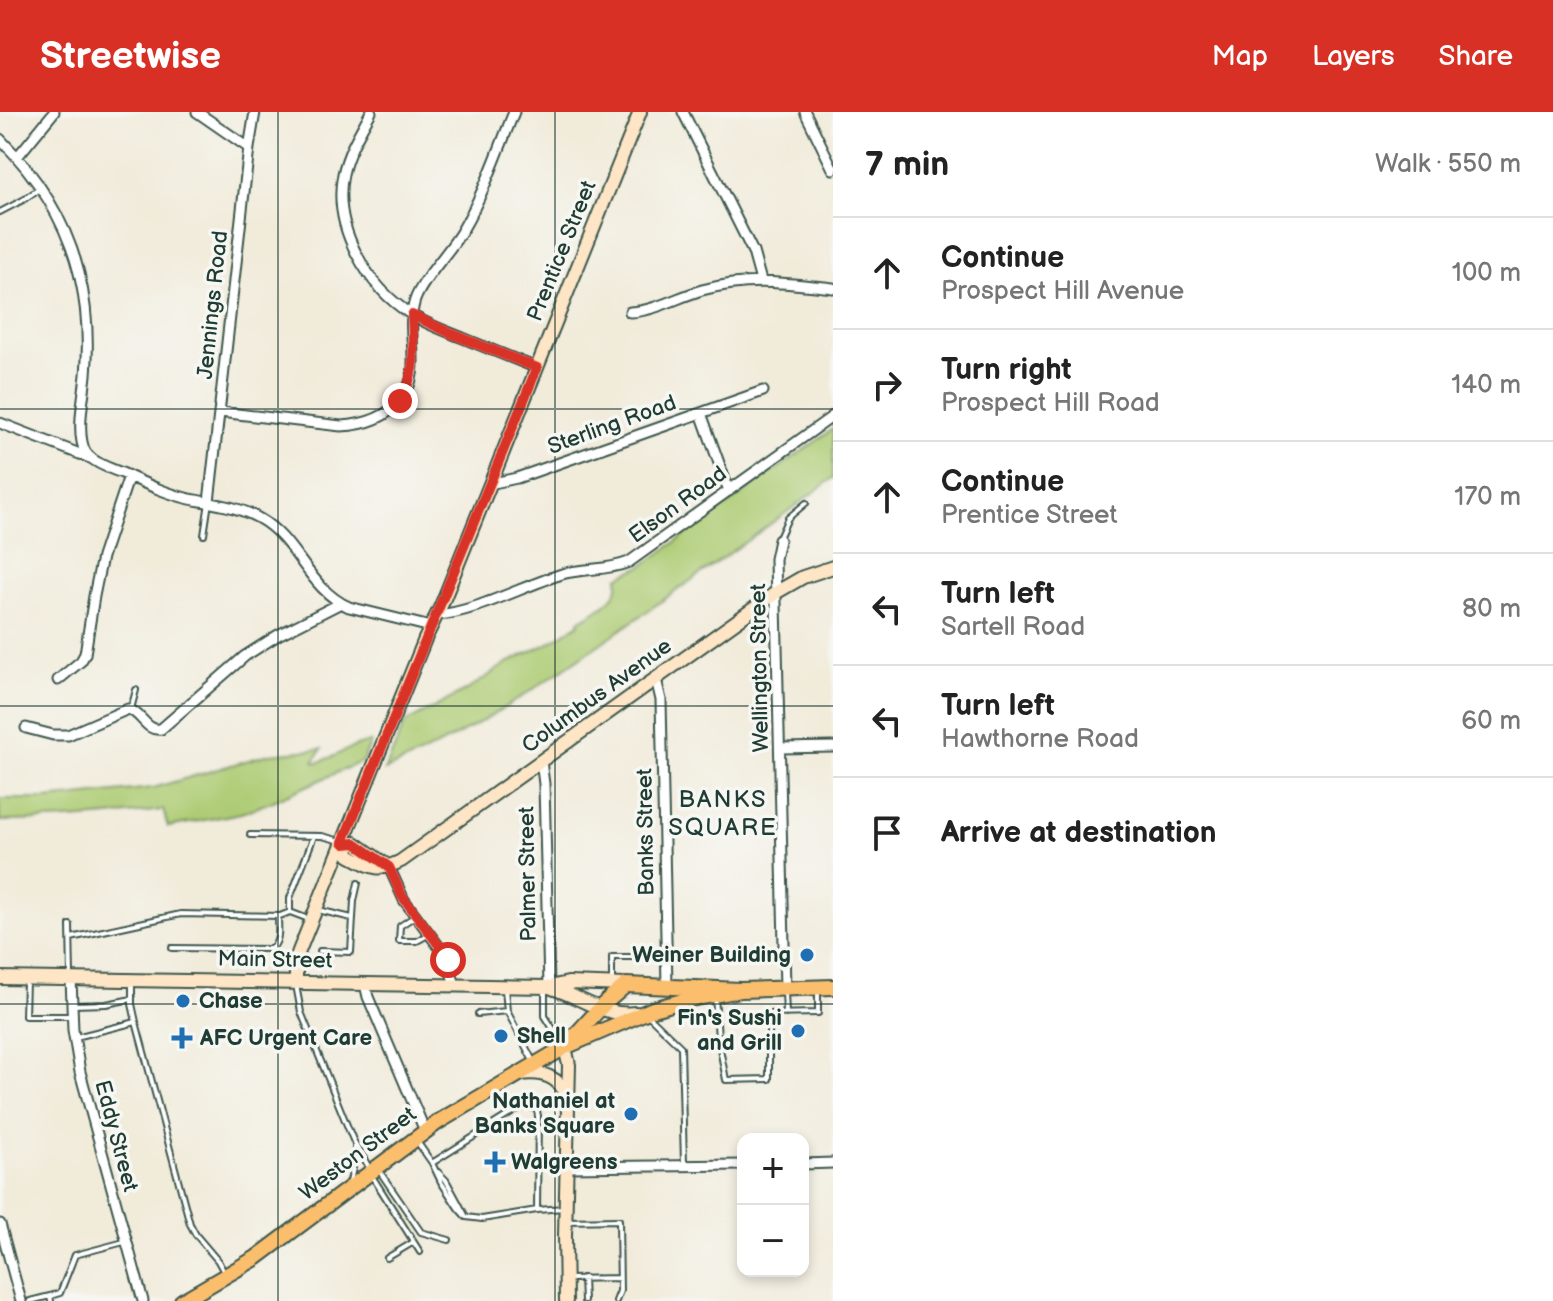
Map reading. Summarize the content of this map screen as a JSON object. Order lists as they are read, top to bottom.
{
  "streets": {
    "main road": ["Main Street", "Weston Street"],
    "street": [
      "Prentice Street",
      "Jennings Road",
      "Sterling Road",
      "Elson Road",
      "Wellington Street",
      "Columbus Avenue",
      "Banks Street",
      "Palmer Street",
      "Eddy Street"
    ]
  },
  "crossings": [
    ["Prentice Street", "Sterling Road"],
    ["Prentice Street", "Elson Road"],
    ["Prentice Street", "Main Street"],
    ["Sterling Road", "Elson Road"],
    ["Wellington Street", "Columbus Avenue"],
    ["Wellington Street", "Main Street"],
    ["Columbus Avenue", "Banks Street"],
    ["Columbus Avenue", "Palmer Street"],
    ["Banks Street", "Main Street"],
    ["Palmer Street", "Main Street"],
    ["Main Street", "Eddy Street"],
    ["Main Street", "Weston Street"]
  ],
  "districts": ["BANKS SQUARE"],
  "places": {
    "other": [
      "Weiner Building",
      "Chase",
      "Fin's Sushi and Grill",
      "Shell",
      "Nathaniel at Banks Square"
    ],
    "health": ["AFC Urgent Care", "Walgreens"]
  },
  "page": {
    "header": "Streetwise",
    "nav": ["Map", "Layers", "Share"],
    "heading": ["7 min", "Walk · 550 m"],
    "list": [
      ["Continue", "Prospect Hill Avenue", "100 m"],
      ["Turn right", "Prospect Hill Road", "140 m"],
      ["Continue", "Prentice Street", "170 m"],
      ["Turn left", "Sartell Road", "80 m"],
      ["Turn left", "Hawthorne Road", "60 m"],
      "Arrive at destination"
    ],
    "map_buttons": ["+", "−"]
  }
}
